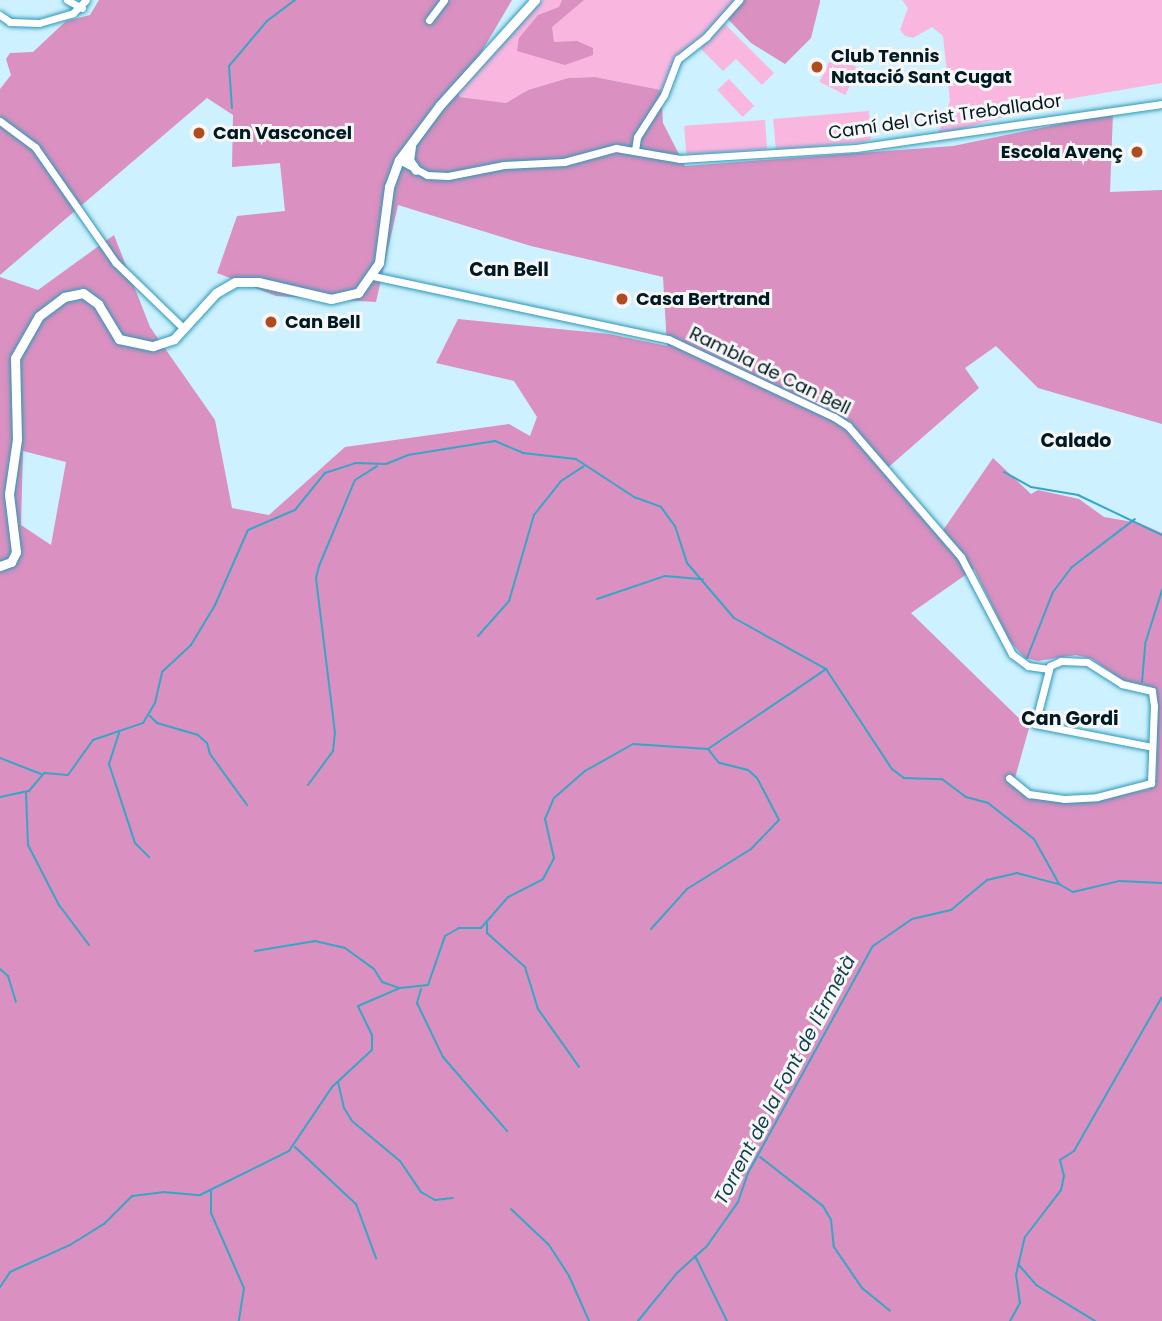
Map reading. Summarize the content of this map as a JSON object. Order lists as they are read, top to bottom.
{
  "streets": {
    "street": ["Camí del Crist Treballador", "Rambla de Can Bell"]
  },
  "districts": ["Can Bell", "Calado", "Can Gordi"],
  "water": ["Torrent de la Font de l'Ermetà"],
  "places": [
    "Club Tennis Natació Sant Cugat",
    "Can Vasconcel",
    "Escola Avenç",
    "Casa Bertrand",
    "Can Bell"
  ]
}
